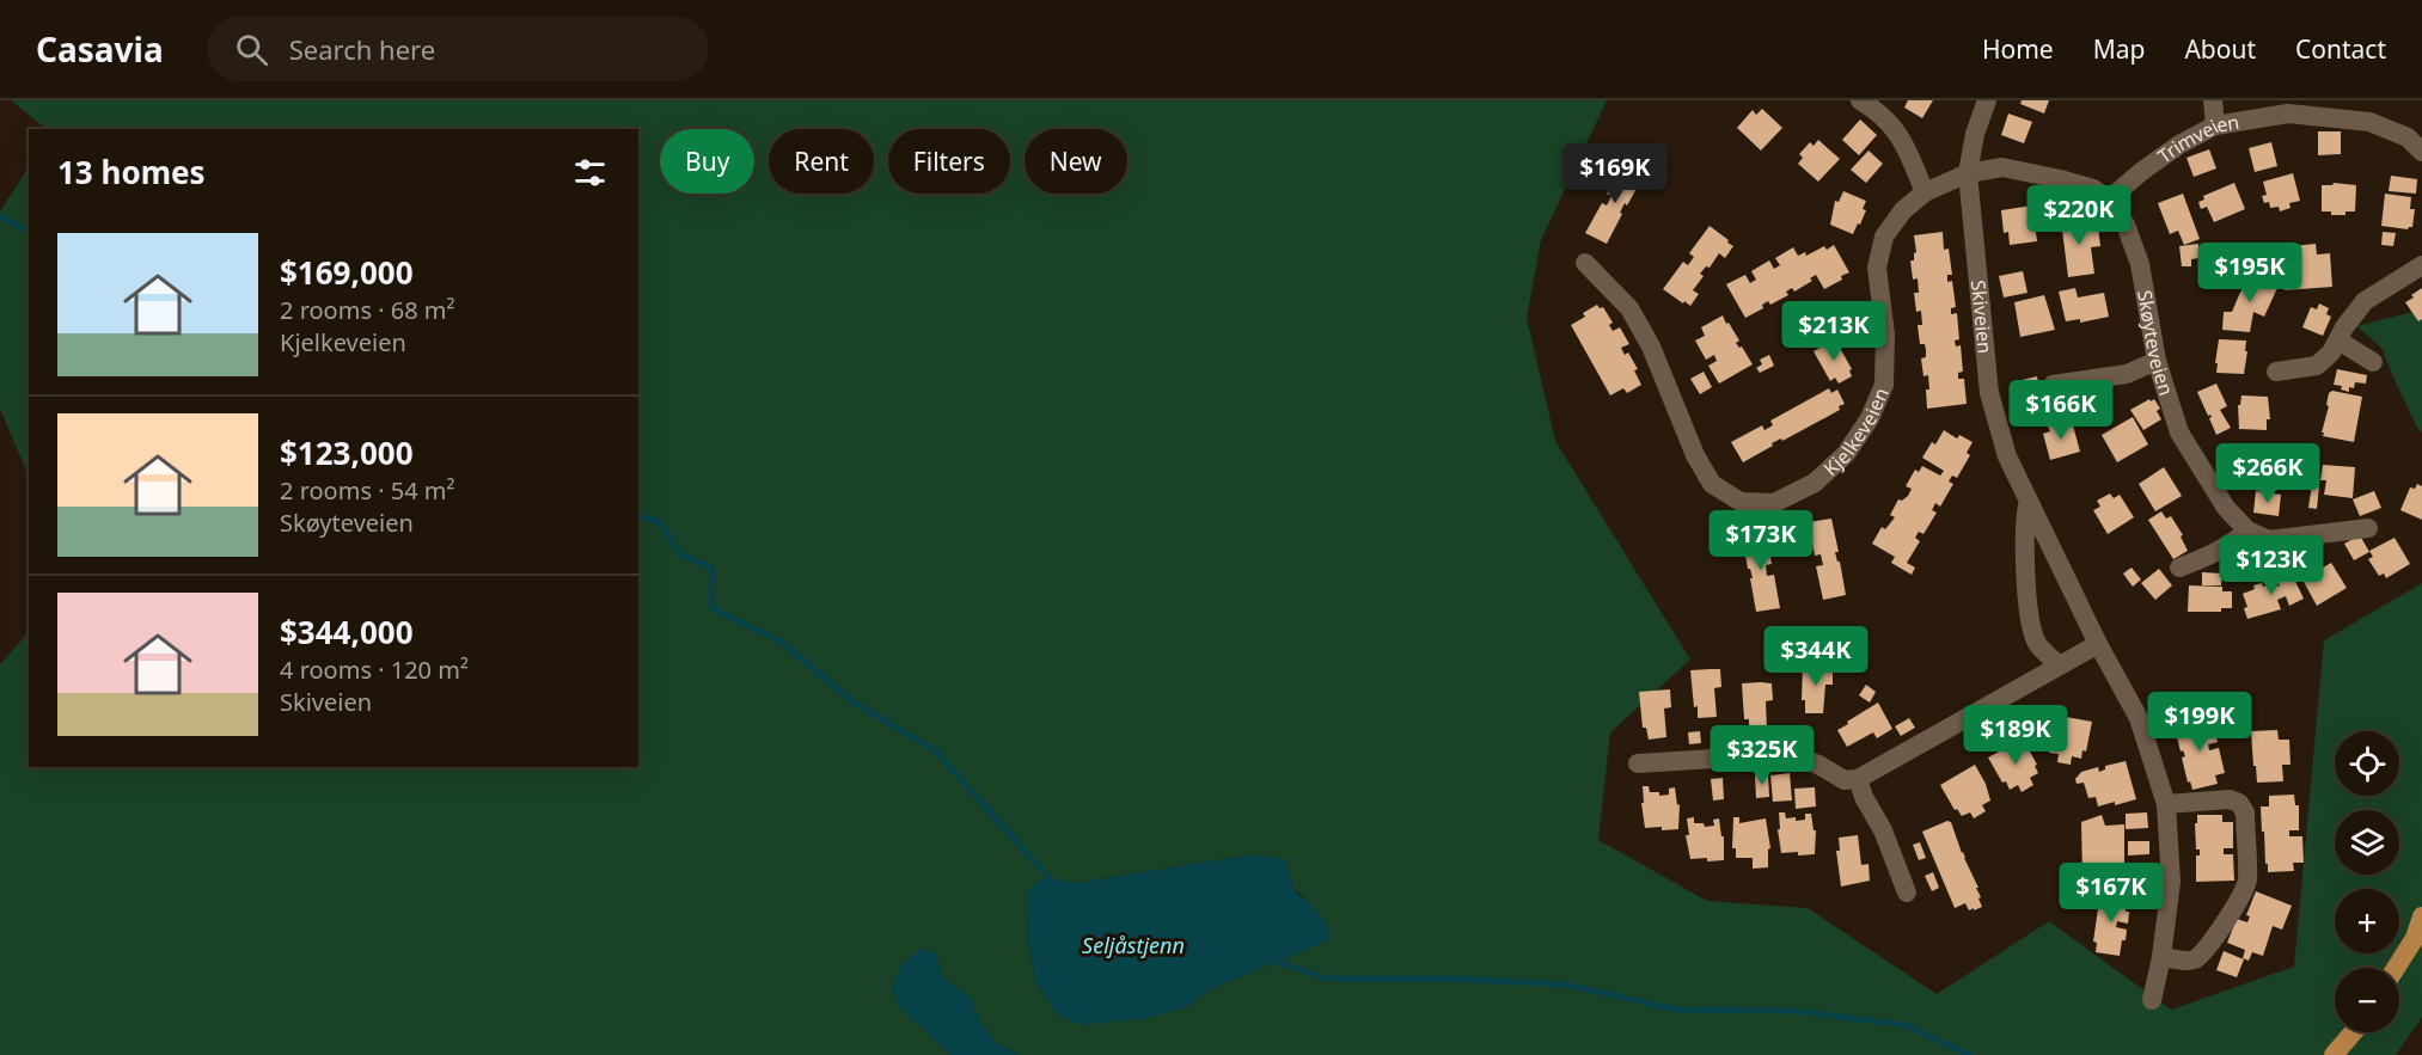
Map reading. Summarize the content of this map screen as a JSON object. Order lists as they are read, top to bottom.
{
  "streets": {
    "street": [
      "Trimveien",
      "Skiveien",
      "Skøyteveien",
      "Kjelkeveien"
    ]
  },
  "crossings": [
    ["Trimveien", "Skøyteveien"],
    ["Skiveien", "Kjelkeveien"]
  ],
  "water": ["Seljåstjenn"],
  "page": {
    "header": "Casavia",
    "search": "Search here",
    "nav": [
      "Home",
      "Map",
      "About",
      "Contact"
    ],
    "chip": [
      "Buy",
      "Rent",
      "Filters",
      "New"
    ],
    "heading": "13 homes",
    "price": [
      "$169K",
      "$220K",
      "$195K",
      "$213K",
      "$166K",
      "$266K",
      "$173K",
      "$123K",
      "$344K",
      "$199K",
      "$189K",
      "$325K",
      "$167K"
    ],
    "list": [
      {
        "name": "$169,000",
        "note": "2 rooms · 68 m² · Kjelkeveien"
      },
      {
        "name": "$123,000",
        "note": "2 rooms · 54 m² · Skøyteveien"
      },
      {
        "name": "$344,000",
        "note": "4 rooms · 120 m² · Skiveien"
      }
    ],
    "map_buttons": ["+", "−"]
  }
}
